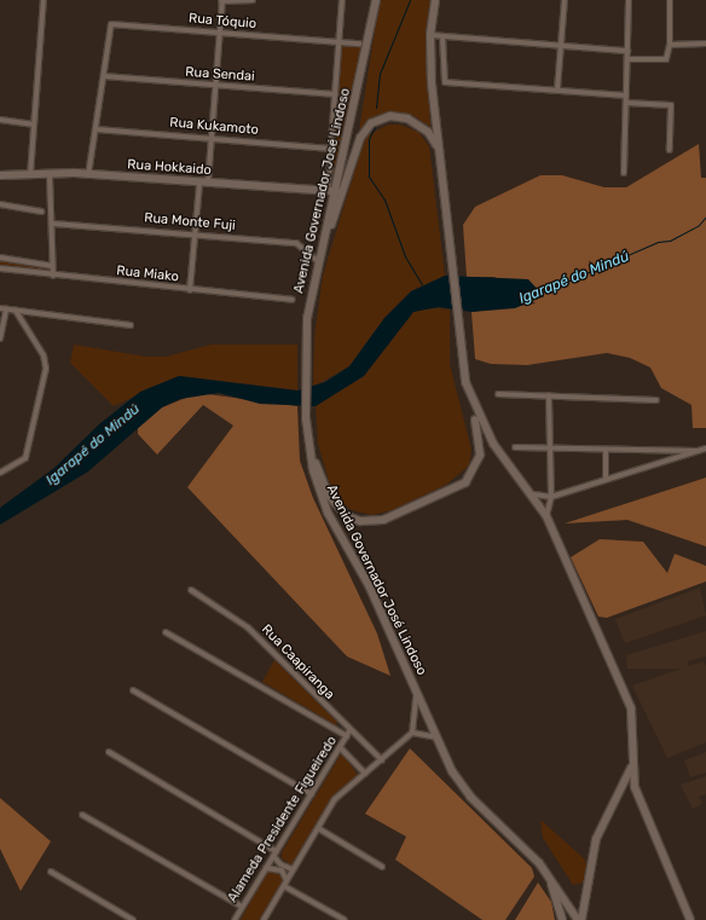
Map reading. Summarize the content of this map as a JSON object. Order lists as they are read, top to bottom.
{
  "streets": {
    "main road": ["Rua Hokkaido", "Avenida Governador José Lindoso"],
    "street": [
      "Rua Tóquio",
      "Rua Sendai",
      "Rua Kukamoto",
      "Rua Monte Fuji",
      "Rua Miako",
      "Rua Caapiranga",
      "Alameda Presidente Figueiredo"
    ]
  },
  "crossings": [
    ["Rua Tóquio", "Rua Sendai"],
    ["Rua Hokkaido", "Avenida Governador José Lindoso"],
    ["Avenida Governador José Lindoso", "Rua Monte Fuji"],
    ["Rua Caapiranga", "Alameda Presidente Figueiredo"]
  ],
  "water": ["Igarapé do Mindú"]
}
